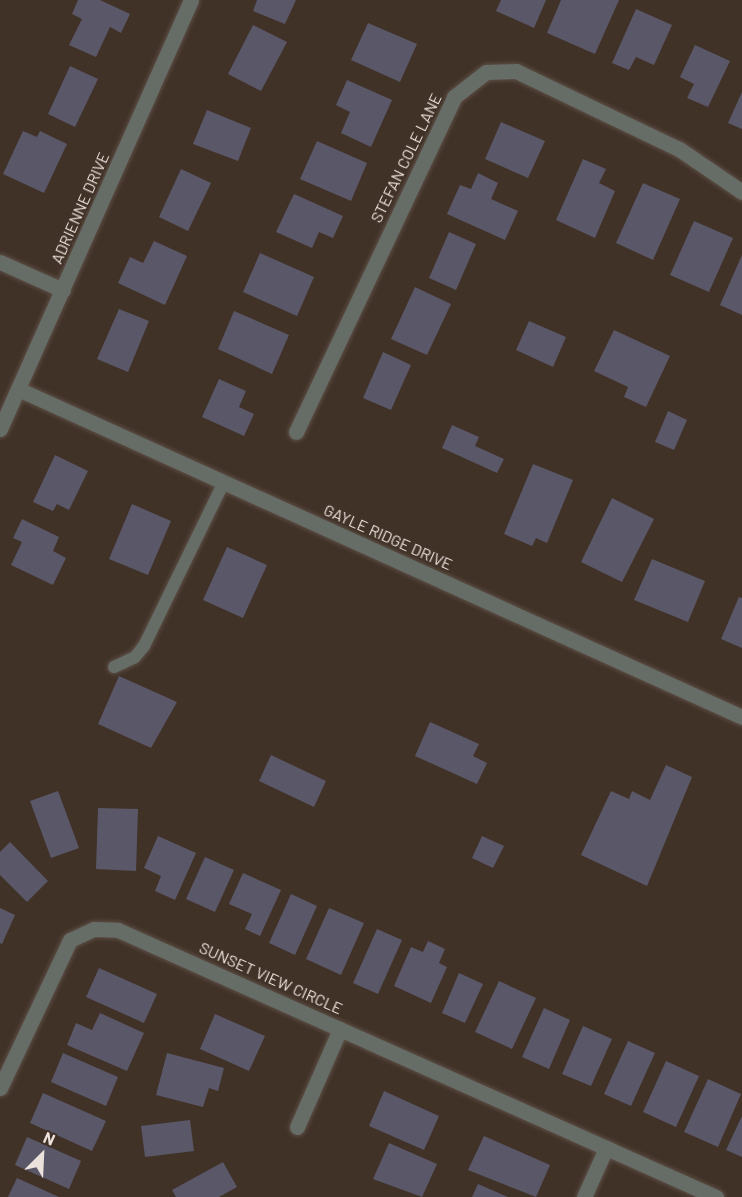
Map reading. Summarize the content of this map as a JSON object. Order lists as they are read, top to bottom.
{
  "streets": {
    "street": [
      "STEFAN COLE LANE",
      "ADRIENNE DRIVE",
      "GAYLE RIDGE DRIVE",
      "SUNSET VIEW CIRCLE"
    ]
  },
  "crossings": [
    ["ADRIENNE DRIVE", "GAYLE RIDGE DRIVE"]
  ],
  "north": "top right"
}
